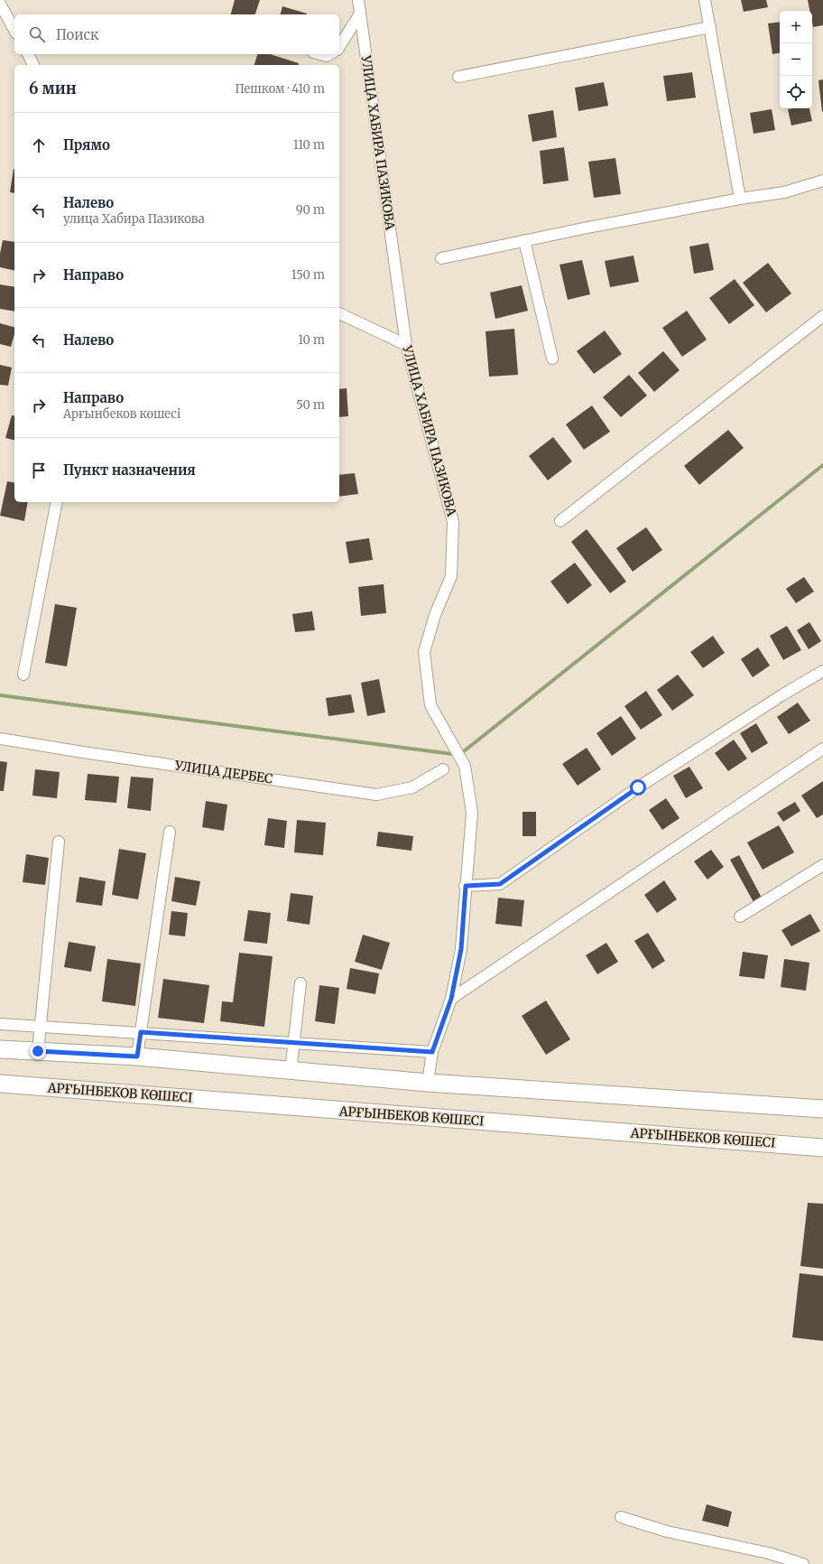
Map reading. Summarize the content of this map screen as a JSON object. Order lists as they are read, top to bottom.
{
  "streets": {
    "main road": ["АРҒЫНБЕКОВ КӨШЕСІ"],
    "street": ["УЛИЦА ХАБИРА ПАЗИКОВА", "УЛИЦА ДЕРБЕС"]
  },
  "page": {
    "map_buttons": ["+", "−"],
    "search": "Поиск",
    "heading": ["6 мин", "Пешком · 410 m"],
    "list": [
      ["Прямо", "110 m"],
      ["Налево", "улица Хабира Пазикова", "90 m"],
      ["Направо", "150 m"],
      ["Налево", "10 m"],
      ["Направо", "Арғынбеков көшесі", "50 m"],
      "Пункт назначения"
    ]
  }
}
